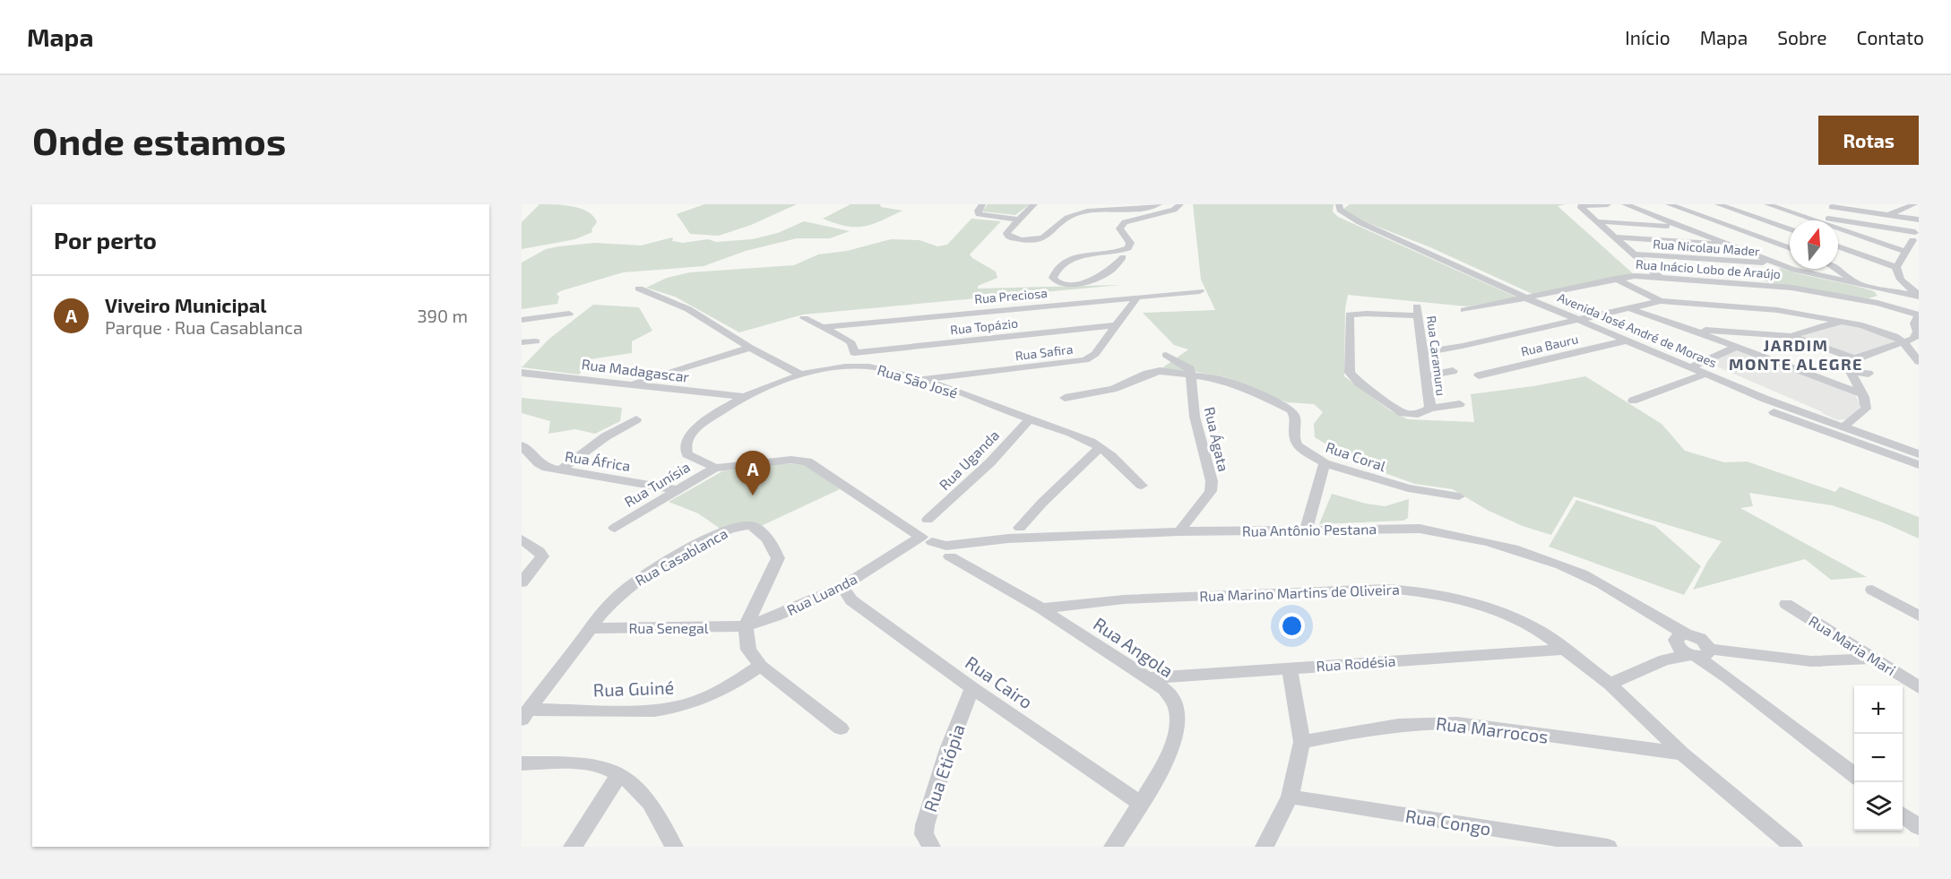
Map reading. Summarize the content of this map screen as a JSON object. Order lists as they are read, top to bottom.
{
  "streets": {
    "street": [
      "Rua Nicolau Mader",
      "Rua Inácio Lobo de Araújo",
      "Rua Preciosa",
      "Rua Topázio",
      "Avenida José André de Moraes",
      "Rua Bauru",
      "Rua Safira",
      "Rua Caramuru",
      "Rua Madagascar",
      "Rua São José",
      "Rua Ágata",
      "Rua Coral",
      "Rua Uganda",
      "Rua África",
      "Rua Tunísia",
      "Rua Antônio Pestana",
      "Rua Casablanca",
      "Rua Marino Martins de Oliveira",
      "Rua Luanda",
      "Rua Senegal",
      "Rua Maria Mari",
      "Rua Angola",
      "Rua Rodésia",
      "Rua Cairo",
      "Rua Guiné",
      "Rua Marrocos",
      "Rua Etiópia",
      "Rua Congo"
    ]
  },
  "crossings": [
    ["Rua Inácio Lobo de Araújo", "Avenida José André de Moraes"],
    ["Rua Preciosa", "Rua Safira"],
    ["Rua Topázio", "Rua Safira"],
    ["Avenida José André de Moraes", "Rua Bauru"],
    ["Rua Safira", "Rua São José"],
    ["Rua Madagascar", "Rua São José"],
    ["Rua São José", "Rua Uganda"],
    ["Rua São José", "Rua Tunísia"],
    ["Rua Ágata", "Rua Coral"],
    ["Rua Ágata", "Rua Antônio Pestana"],
    ["Rua África", "Rua Tunísia"],
    ["Rua Antônio Pestana", "Rua Luanda"],
    ["Rua Casablanca", "Rua Luanda"],
    ["Rua Casablanca", "Rua Senegal"],
    ["Rua Marino Martins de Oliveira", "Rua Angola"],
    ["Rua Marino Martins de Oliveira", "Rua Rodésia"],
    ["Rua Marino Martins de Oliveira", "Rua Marrocos"],
    ["Rua Luanda", "Rua Senegal"],
    ["Rua Luanda", "Rua Cairo"],
    ["Rua Angola", "Rua Rodésia"],
    ["Rua Angola", "Rua Cairo"],
    ["Rua Cairo", "Rua Etiópia"]
  ],
  "districts": ["JARDIM MONTE ALEGRE"],
  "north": "top",
  "page": {
    "header": "Mapa",
    "nav": [
      "Início",
      "Mapa",
      "Sobre",
      "Contato"
    ],
    "buttons": "Rotas",
    "title": "Onde estamos",
    "heading": "Por perto",
    "list": [
      {
        "mark": "A",
        "name": "Viveiro Municipal",
        "note": "Parque · Rua Casablanca",
        "value": "390 m"
      }
    ],
    "pins": "A",
    "map_buttons": ["+", "−"]
  }
}
